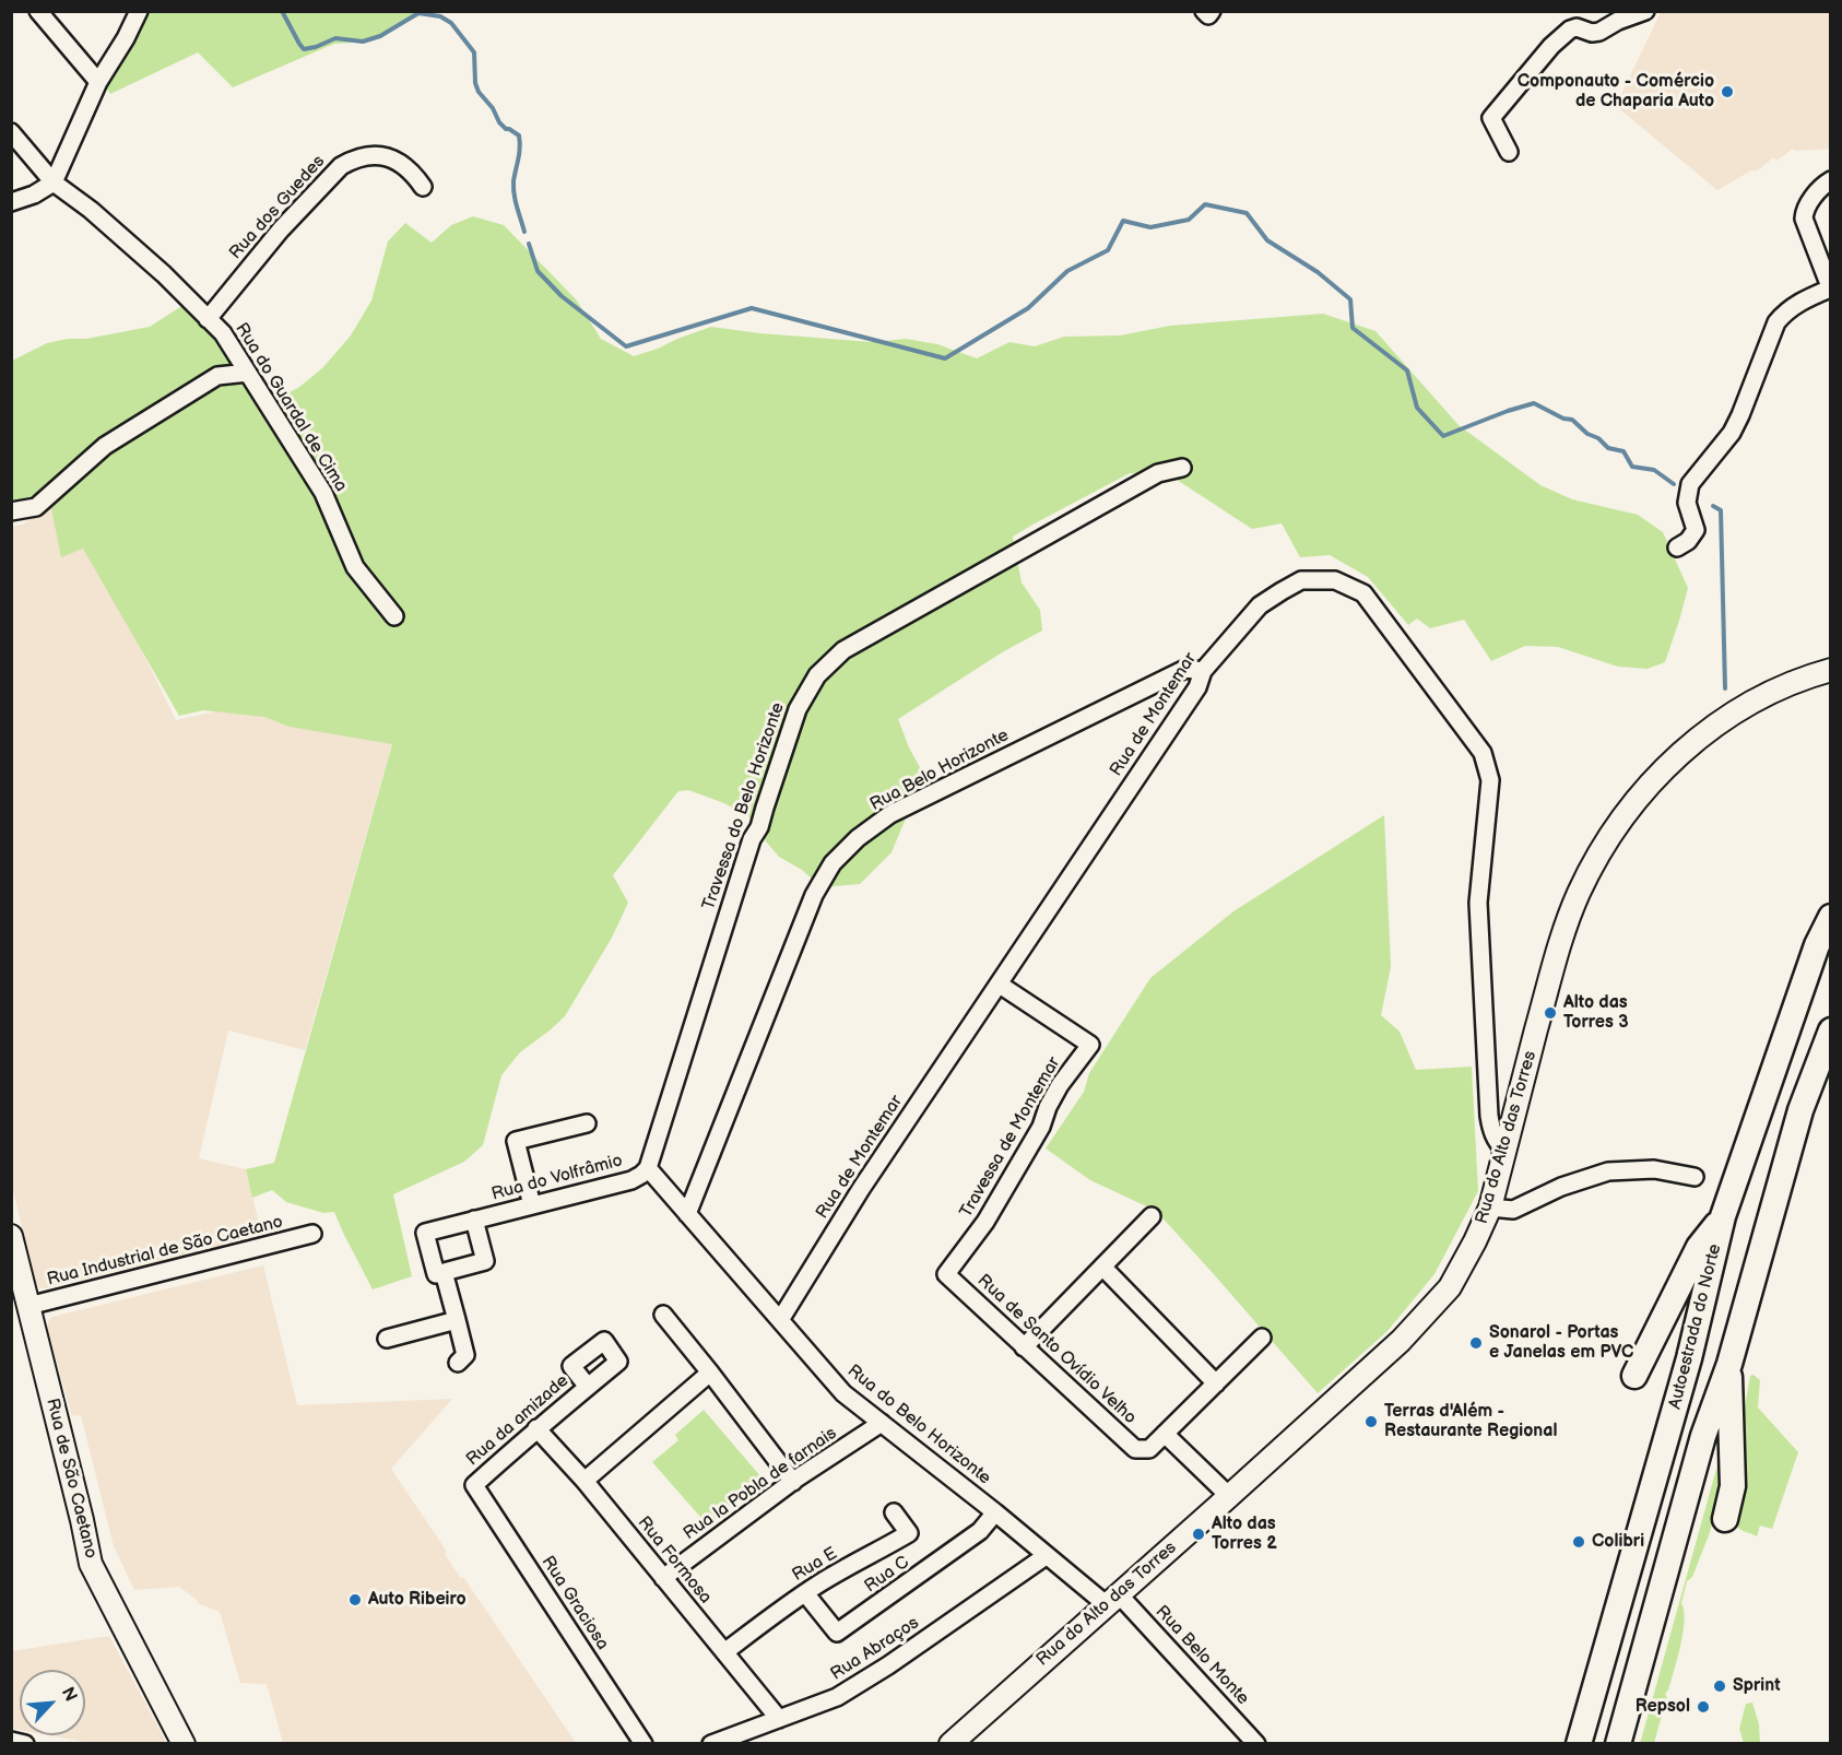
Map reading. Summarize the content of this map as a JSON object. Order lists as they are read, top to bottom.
{
  "streets": {
    "highway": ["Autoestrada do Norte"],
    "main road": ["Rua do Alto das Torres", "Rua de São Caetano"],
    "street": [
      "Rua dos Guedes",
      "Rua do Guardal de Cima",
      "Rua de Montemar",
      "Rua Belo Horizonte",
      "Travessa do Belo Horizonte",
      "Travessa de Montemar",
      "Rua do Volfrâmio",
      "Rua Industrial de São Caetano",
      "Rua de Santo Ovídio Velho",
      "Rua da amizade",
      "Rua do Belo Horizonte",
      "Rua la Pobla de farnais",
      "Rua Formosa",
      "Rua E",
      "Rua C",
      "Rua Graciosa",
      "Rua Abraços",
      "Rua Belo Monte"
    ]
  },
  "crossings": [
    ["Rua dos Guedes", "Rua do Guardal de Cima"],
    ["Rua de Montemar", "Rua Belo Horizonte"],
    ["Rua de Montemar", "Travessa de Montemar"],
    ["Rua de Montemar", "Rua do Alto das Torres"],
    ["Rua de Montemar", "Rua do Belo Horizonte"],
    ["Rua Belo Horizonte", "Rua do Belo Horizonte"],
    ["Travessa do Belo Horizonte", "Rua do Volfrâmio"],
    ["Travessa do Belo Horizonte", "Rua do Belo Horizonte"],
    ["Travessa de Montemar", "Rua de Santo Ovídio Velho"],
    ["Rua do Alto das Torres", "Rua do Belo Horizonte"],
    ["Rua do Alto das Torres", "Rua Belo Monte"],
    ["Rua do Volfrâmio", "Rua do Belo Horizonte"],
    ["Rua Industrial de São Caetano", "Rua de São Caetano"],
    ["Rua da amizade", "Rua Formosa"],
    ["Rua da amizade", "Rua Graciosa"],
    ["Rua do Belo Horizonte", "Rua la Pobla de farnais"],
    ["Rua do Belo Horizonte", "Rua C"],
    ["Rua do Belo Horizonte", "Rua Abraços"],
    ["Rua do Belo Horizonte", "Rua Belo Monte"],
    ["Rua la Pobla de farnais", "Rua Formosa"],
    ["Rua Formosa", "Rua E"],
    ["Rua Formosa", "Rua Abraços"],
    ["Rua E", "Rua C"]
  ],
  "places": [
    "Componauto - Comércio de Chaparia Auto",
    "Alto das Torres 3",
    "Sonarol - Portas e Janelas em PVC",
    "Terras d'Além - Restaurante Regional",
    "Alto das Torres 2",
    "Colibri",
    "Auto Ribeiro",
    "Sprint",
    "Repsol"
  ],
  "north": "top right"
}
